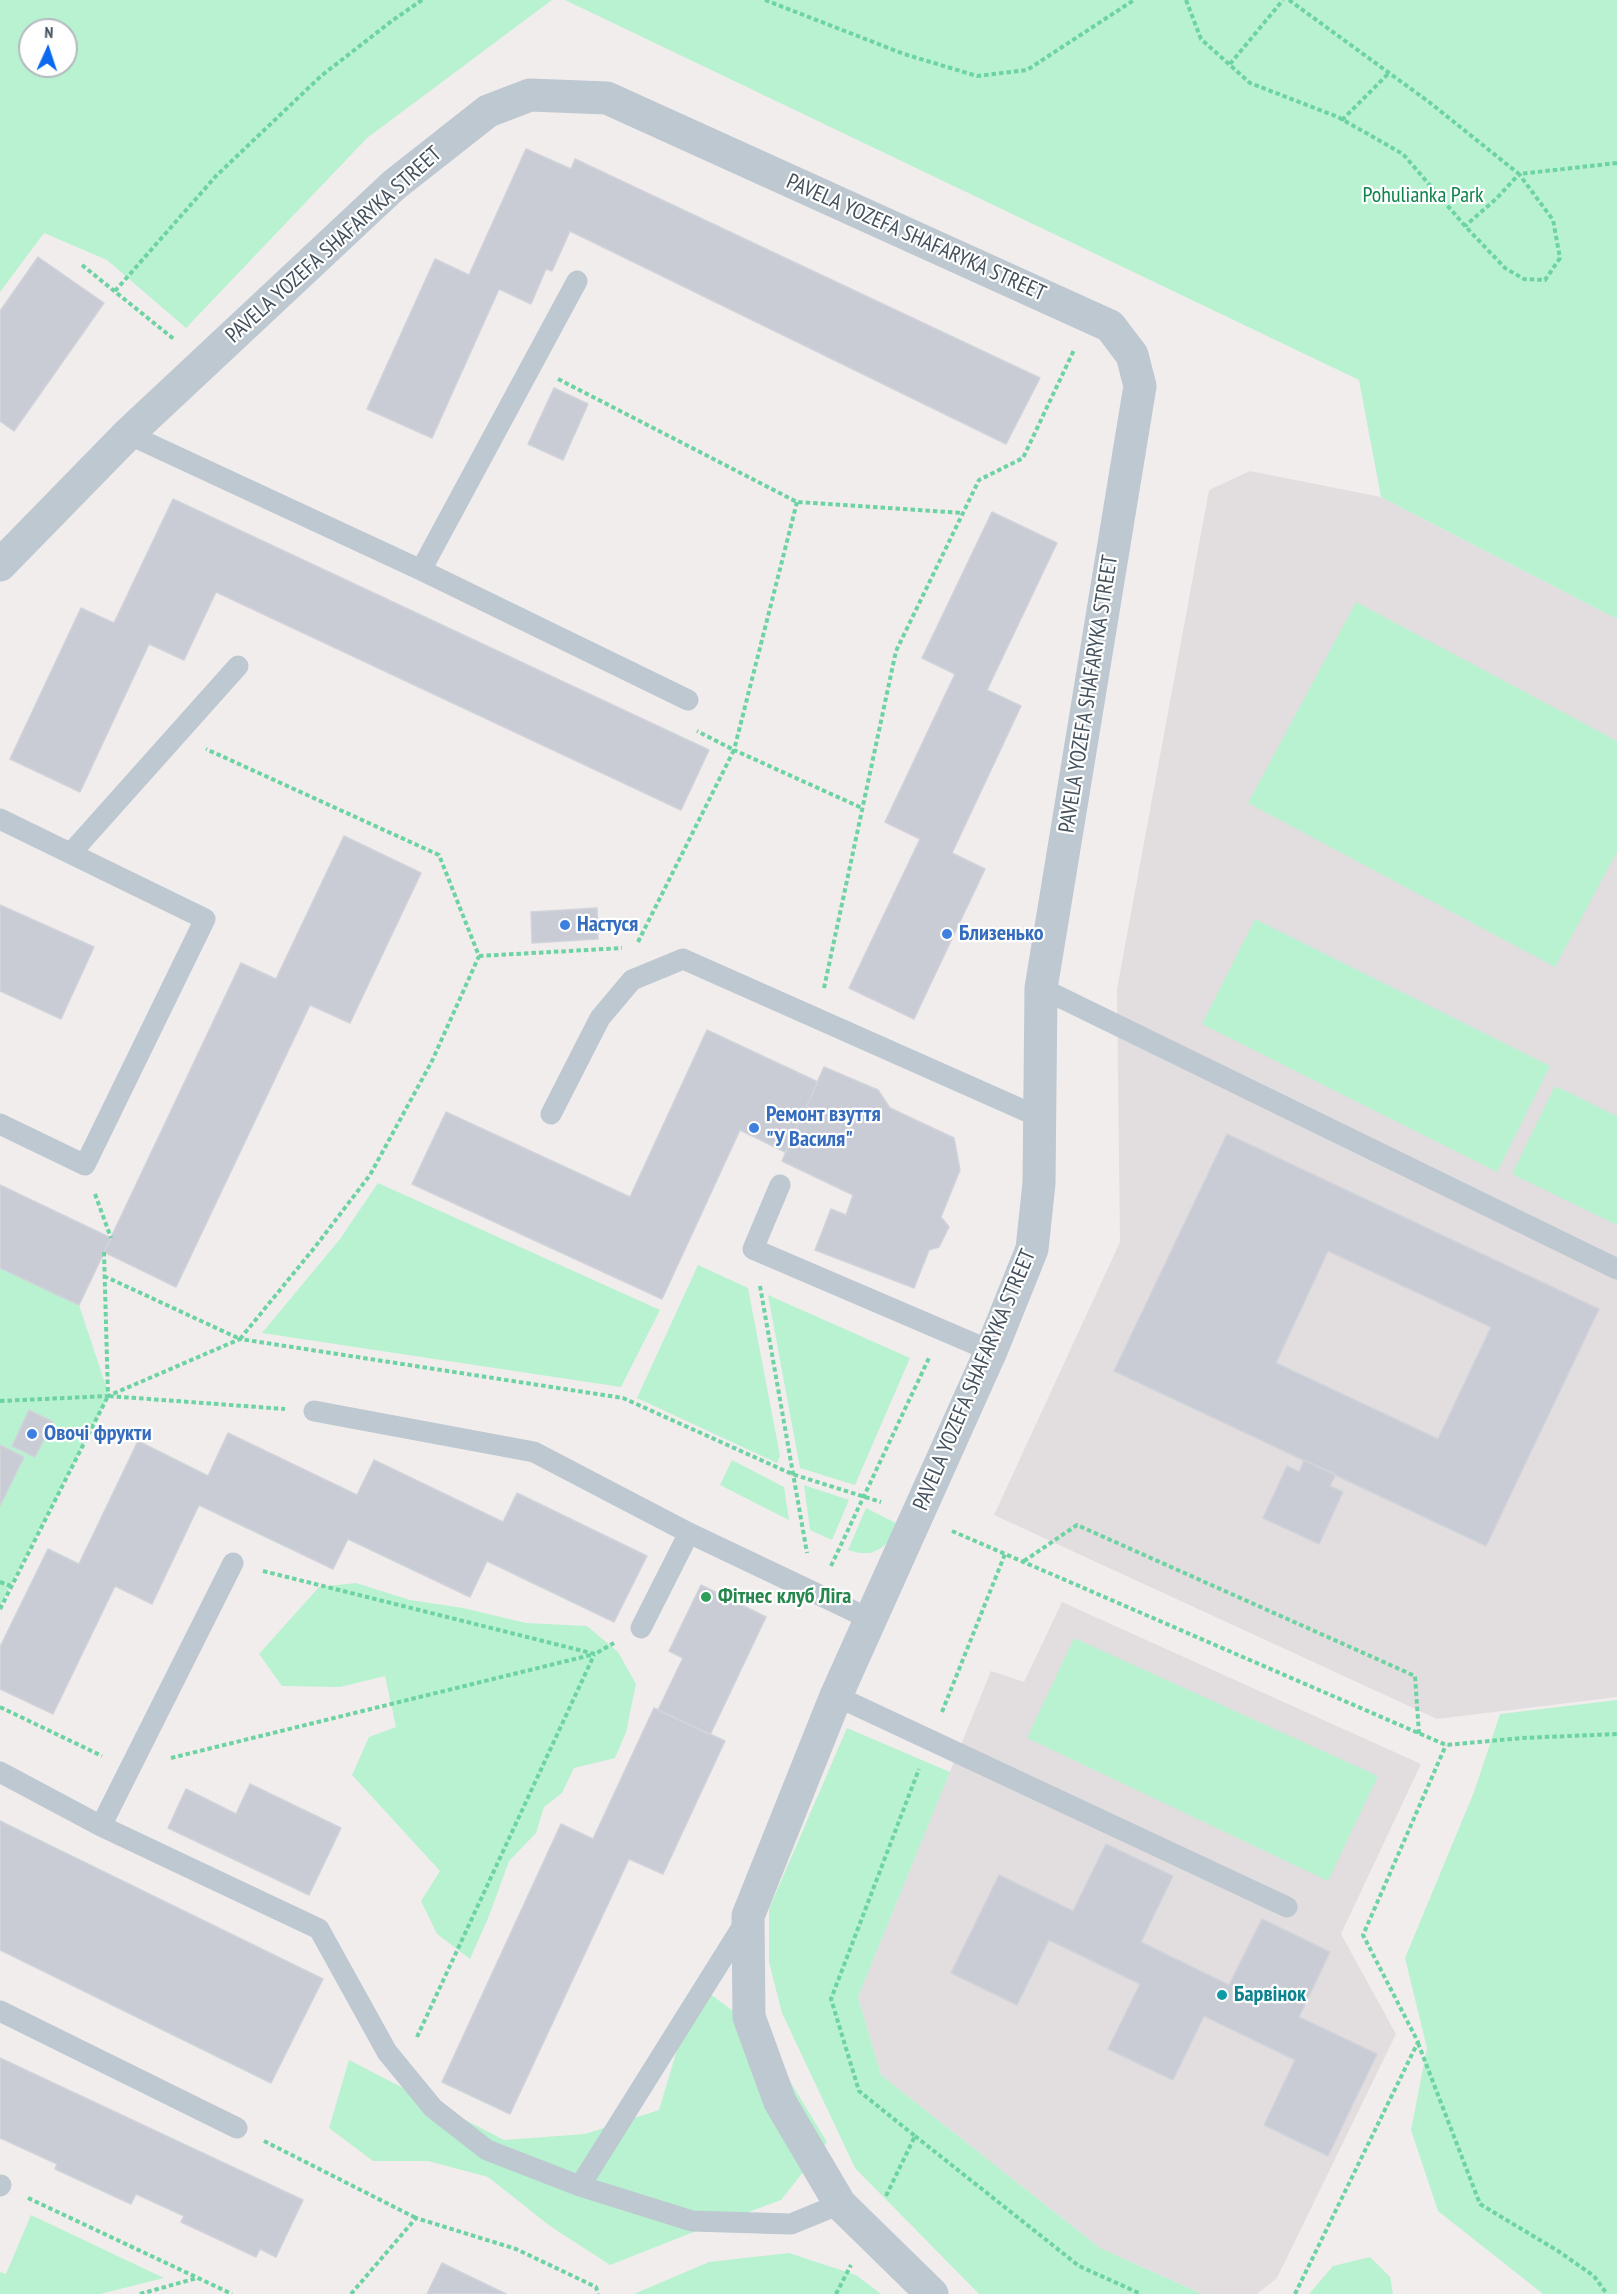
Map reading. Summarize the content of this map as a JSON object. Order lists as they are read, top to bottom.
{
  "streets": {
    "street": ["PAVELA YOZEFA SHAFARYKA STREET"]
  },
  "parks": ["Pohulianka Park"],
  "places": [
    "Настуся",
    "Близенько",
    "Ремонт взуття \"У Василя\"",
    "Овочі фрукти",
    "Фітнес клуб Ліга",
    "Барвінок"
  ],
  "north": "top"
}
